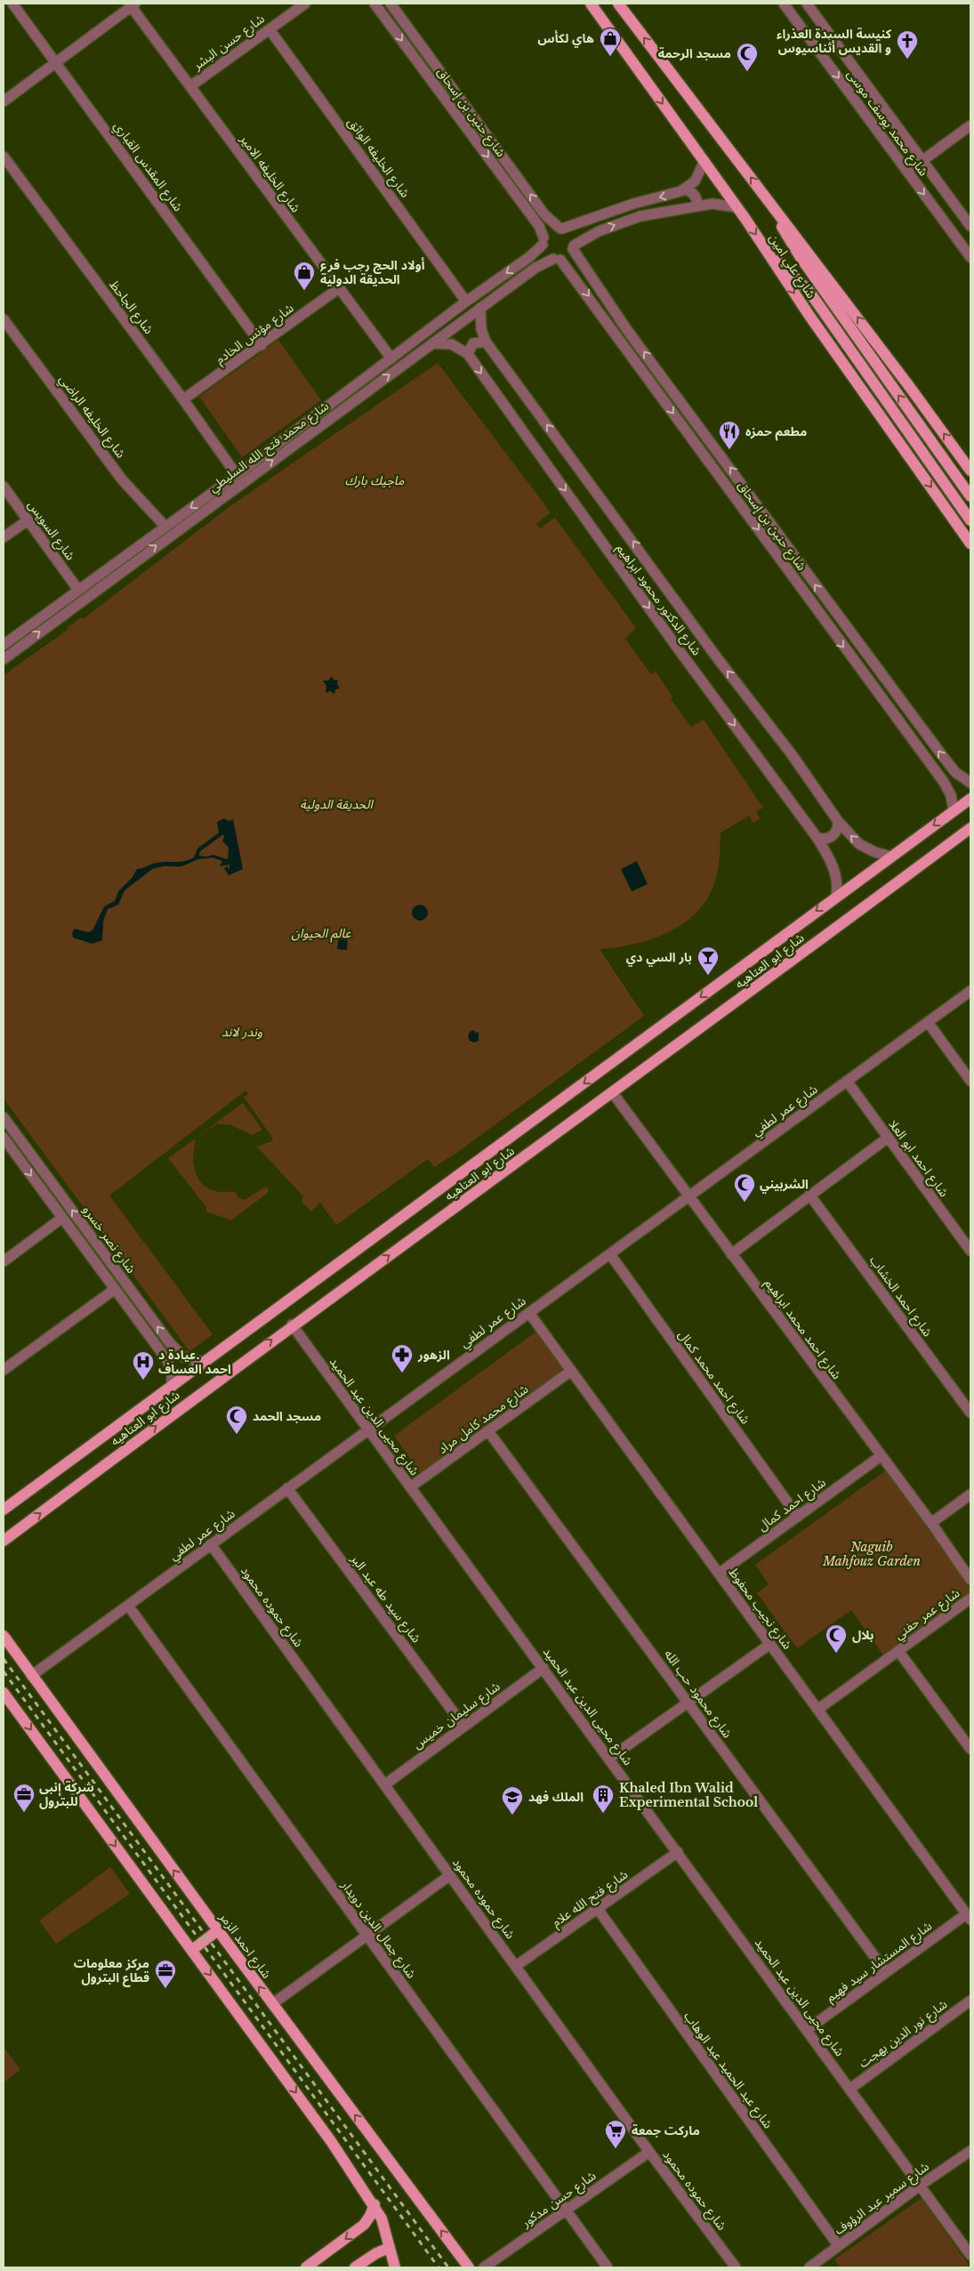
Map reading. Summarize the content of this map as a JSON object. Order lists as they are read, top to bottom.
{
  "streets": {
    "main road": ["شارع علي امين", "شارع ابو العتاهيه", "شارع احمد الزمر"],
    "street": [
      "شارع حسن البشر",
      "شارع حنين بن إسحاق",
      "شارع محمد يوسف موسى",
      "شارع الخليفه الواثق",
      "شارع المقدس القباري",
      "شارع الخليفه الامير",
      "شارع الجاحظ",
      "شارع مؤنس الخادم",
      "شارع الخليفه الراضي",
      "شارع محمد فتح الله السليطي",
      "شارع السويس",
      "شارع الدكتور محمود ابراهيم",
      "شارع عمر لطفي",
      "شارع احمد ابو العلا",
      "شارع نصر خسرو",
      "شارع احمد الخشاب",
      "شارع احمد محمد ابراهيم",
      "شارع احمد محمد كمال",
      "شارع محيى الدين عبد الحميد",
      "شارع محمد كامل مراد",
      "شارع احمد كمال",
      "شارع سيد طه عبد البر",
      "شارع حموده محمود",
      "شارع نجيب محفوظ",
      "شارع عمر حفني",
      "شارع محمود حب الله",
      "شارع سليمان خميس",
      "شارع فتح الله علام",
      "شارع جمال الدين دويدار",
      "شارع المستشار سيد فهيم",
      "شارع نور الدين بهجت",
      "شارع عبد الحميد عبد الوهاب",
      "شارع سمير عبد الرؤوف",
      "شارع حسن مدكور"
    ]
  },
  "crossings": [
    ["شارع حسن البشر", "شارع الخليفه الواثق"],
    ["شارع حسن البشر", "شارع الخليفه الامير"],
    ["شارع حنين بن إسحاق", "شارع محمد فتح الله السليطي"],
    ["شارع حنين بن إسحاق", "شارع ابو العتاهيه"],
    ["شارع الخليفه الواثق", "شارع محمد فتح الله السليطي"],
    ["شارع المقدس القباري", "شارع مؤنس الخادم"],
    ["شارع الخليفه الامير", "شارع مؤنس الخادم"],
    ["شارع الخليفه الامير", "شارع محمد فتح الله السليطي"],
    ["شارع الجاحظ", "شارع مؤنس الخادم"],
    ["شارع الجاحظ", "شارع محمد فتح الله السليطي"],
    ["شارع الخليفه الراضي", "شارع محمد فتح الله السليطي"],
    ["شارع محمد فتح الله السليطي", "شارع السويس"],
    ["شارع محمد فتح الله السليطي", "شارع الدكتور محمود ابراهيم"],
    ["شارع الدكتور محمود ابراهيم", "شارع ابو العتاهيه"],
    ["شارع ابو العتاهيه", "شارع نصر خسرو"],
    ["شارع ابو العتاهيه", "شارع احمد محمد ابراهيم"],
    ["شارع ابو العتاهيه", "شارع محيى الدين عبد الحميد"],
    ["شارع عمر لطفي", "شارع احمد ابو العلا"],
    ["شارع عمر لطفي", "شارع احمد محمد ابراهيم"],
    ["شارع عمر لطفي", "شارع احمد محمد كمال"],
    ["شارع عمر لطفي", "شارع محيى الدين عبد الحميد"],
    ["شارع عمر لطفي", "شارع سيد طه عبد البر"],
    ["شارع عمر لطفي", "شارع حموده محمود"],
    ["شارع عمر لطفي", "شارع نجيب محفوظ"],
    ["شارع عمر لطفي", "شارع جمال الدين دويدار"],
    ["شارع عمر لطفي", "شارع احمد الزمر"],
    ["شارع احمد محمد ابراهيم", "شارع احمد كمال"],
    ["شارع احمد محمد كمال", "شارع احمد كمال"],
    ["شارع محيى الدين عبد الحميد", "شارع محمد كامل مراد"],
    ["شارع محيى الدين عبد الحميد", "شارع سليمان خميس"],
    ["شارع محيى الدين عبد الحميد", "شارع فتح الله علام"],
    ["شارع محيى الدين عبد الحميد", "شارع المستشار سيد فهيم"],
    ["شارع محيى الدين عبد الحميد", "شارع نور الدين بهجت"],
    ["شارع محيى الدين عبد الحميد", "شارع سمير عبد الرؤوف"],
    ["شارع محمد كامل مراد", "شارع نجيب محفوظ"],
    ["شارع محمد كامل مراد", "شارع محمود حب الله"],
    ["شارع احمد كمال", "شارع نجيب محفوظ"],
    ["شارع سيد طه عبد البر", "شارع سليمان خميس"],
    ["شارع حموده محمود", "شارع سليمان خميس"],
    ["شارع حموده محمود", "شارع فتح الله علام"],
    ["شارع حموده محمود", "شارع حسن مدكور"],
    ["شارع نجيب محفوظ", "شارع عمر حفني"],
    ["شارع نجيب محفوظ", "شارع المستشار سيد فهيم"],
    ["شارع محمود حب الله", "شارع المستشار سيد فهيم"],
    ["شارع فتح الله علام", "شارع عبد الحميد عبد الوهاب"],
    ["شارع جمال الدين دويدار", "شارع حسن مدكور"],
    ["شارع عبد الحميد عبد الوهاب", "شارع سمير عبد الرؤوف"]
  ],
  "parks": [
    "ماجيك بارك",
    "الحديقة الدولية",
    "عالم الحيوان",
    "وندر لاند",
    "Naguib Mahfouz Garden"
  ],
  "places": {
    "shop": ["هاي لكأس", "أولاد الحج رجب فرع الحديقة الدولية"],
    "church": ["كنيسة السيدة العذراء و القديس أثناسيوس"],
    "mosque": [
      "مسجد الرحمة",
      "الشربيني",
      "مسجد الحمد",
      "بلال"
    ],
    "restaurant": ["مطعم حمزه"],
    "bar": ["بار السي دي"],
    "pharmacy": ["الزهور"],
    "hospital": ["عيادة د. احمد العساف"],
    "office": ["شركة إنبى للبترول", "مركز معلومات قطاع البترول"],
    "building": ["Khaled Ibn Walid Experimental School"],
    "school or university": ["الملك فهد"],
    "supermarket": ["ماركت جمعة"]
  }
}
